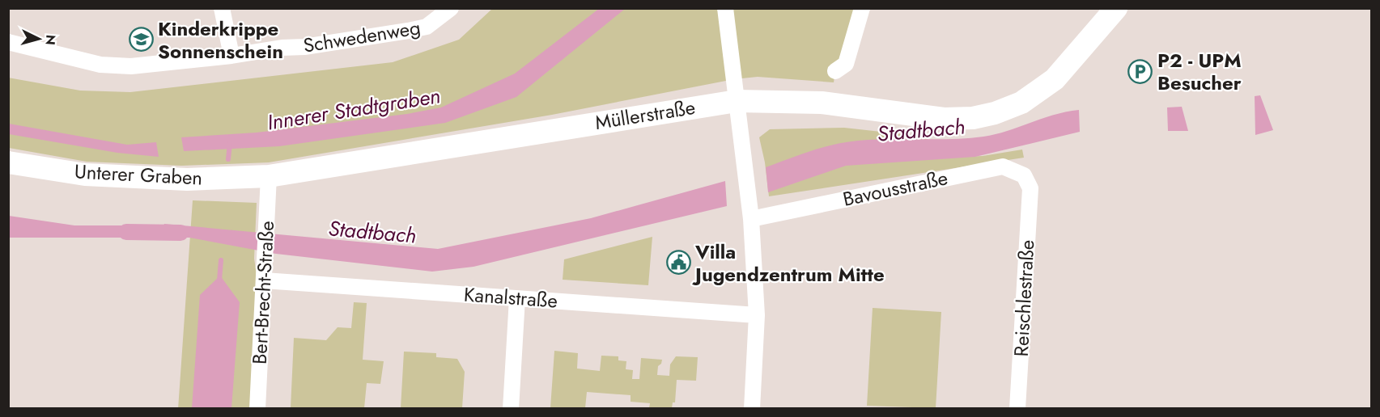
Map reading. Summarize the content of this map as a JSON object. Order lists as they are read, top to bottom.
{
  "streets": {
    "street": [
      "Schwedenweg",
      "Müllerstraße",
      "Unterer Graben",
      "Bavousstraße",
      "Bert-Brecht-Straße",
      "Kanalstraße",
      "Reischlestraße"
    ]
  },
  "crossings": [
    ["Müllerstraße", "Unterer Graben"],
    ["Müllerstraße", "Bert-Brecht-Straße"],
    ["Unterer Graben", "Bert-Brecht-Straße"],
    ["Bavousstraße", "Reischlestraße"],
    ["Bert-Brecht-Straße", "Kanalstraße"]
  ],
  "water": ["Innerer Stadtgraben", "Stadtbach"],
  "places": {
    "school or university": ["Kinderkrippe Sonnenschein"],
    "parking": ["P2 - UPM Besucher"],
    "public building": ["Villa Jugendzentrum Mitte"]
  },
  "north": "right"
}
